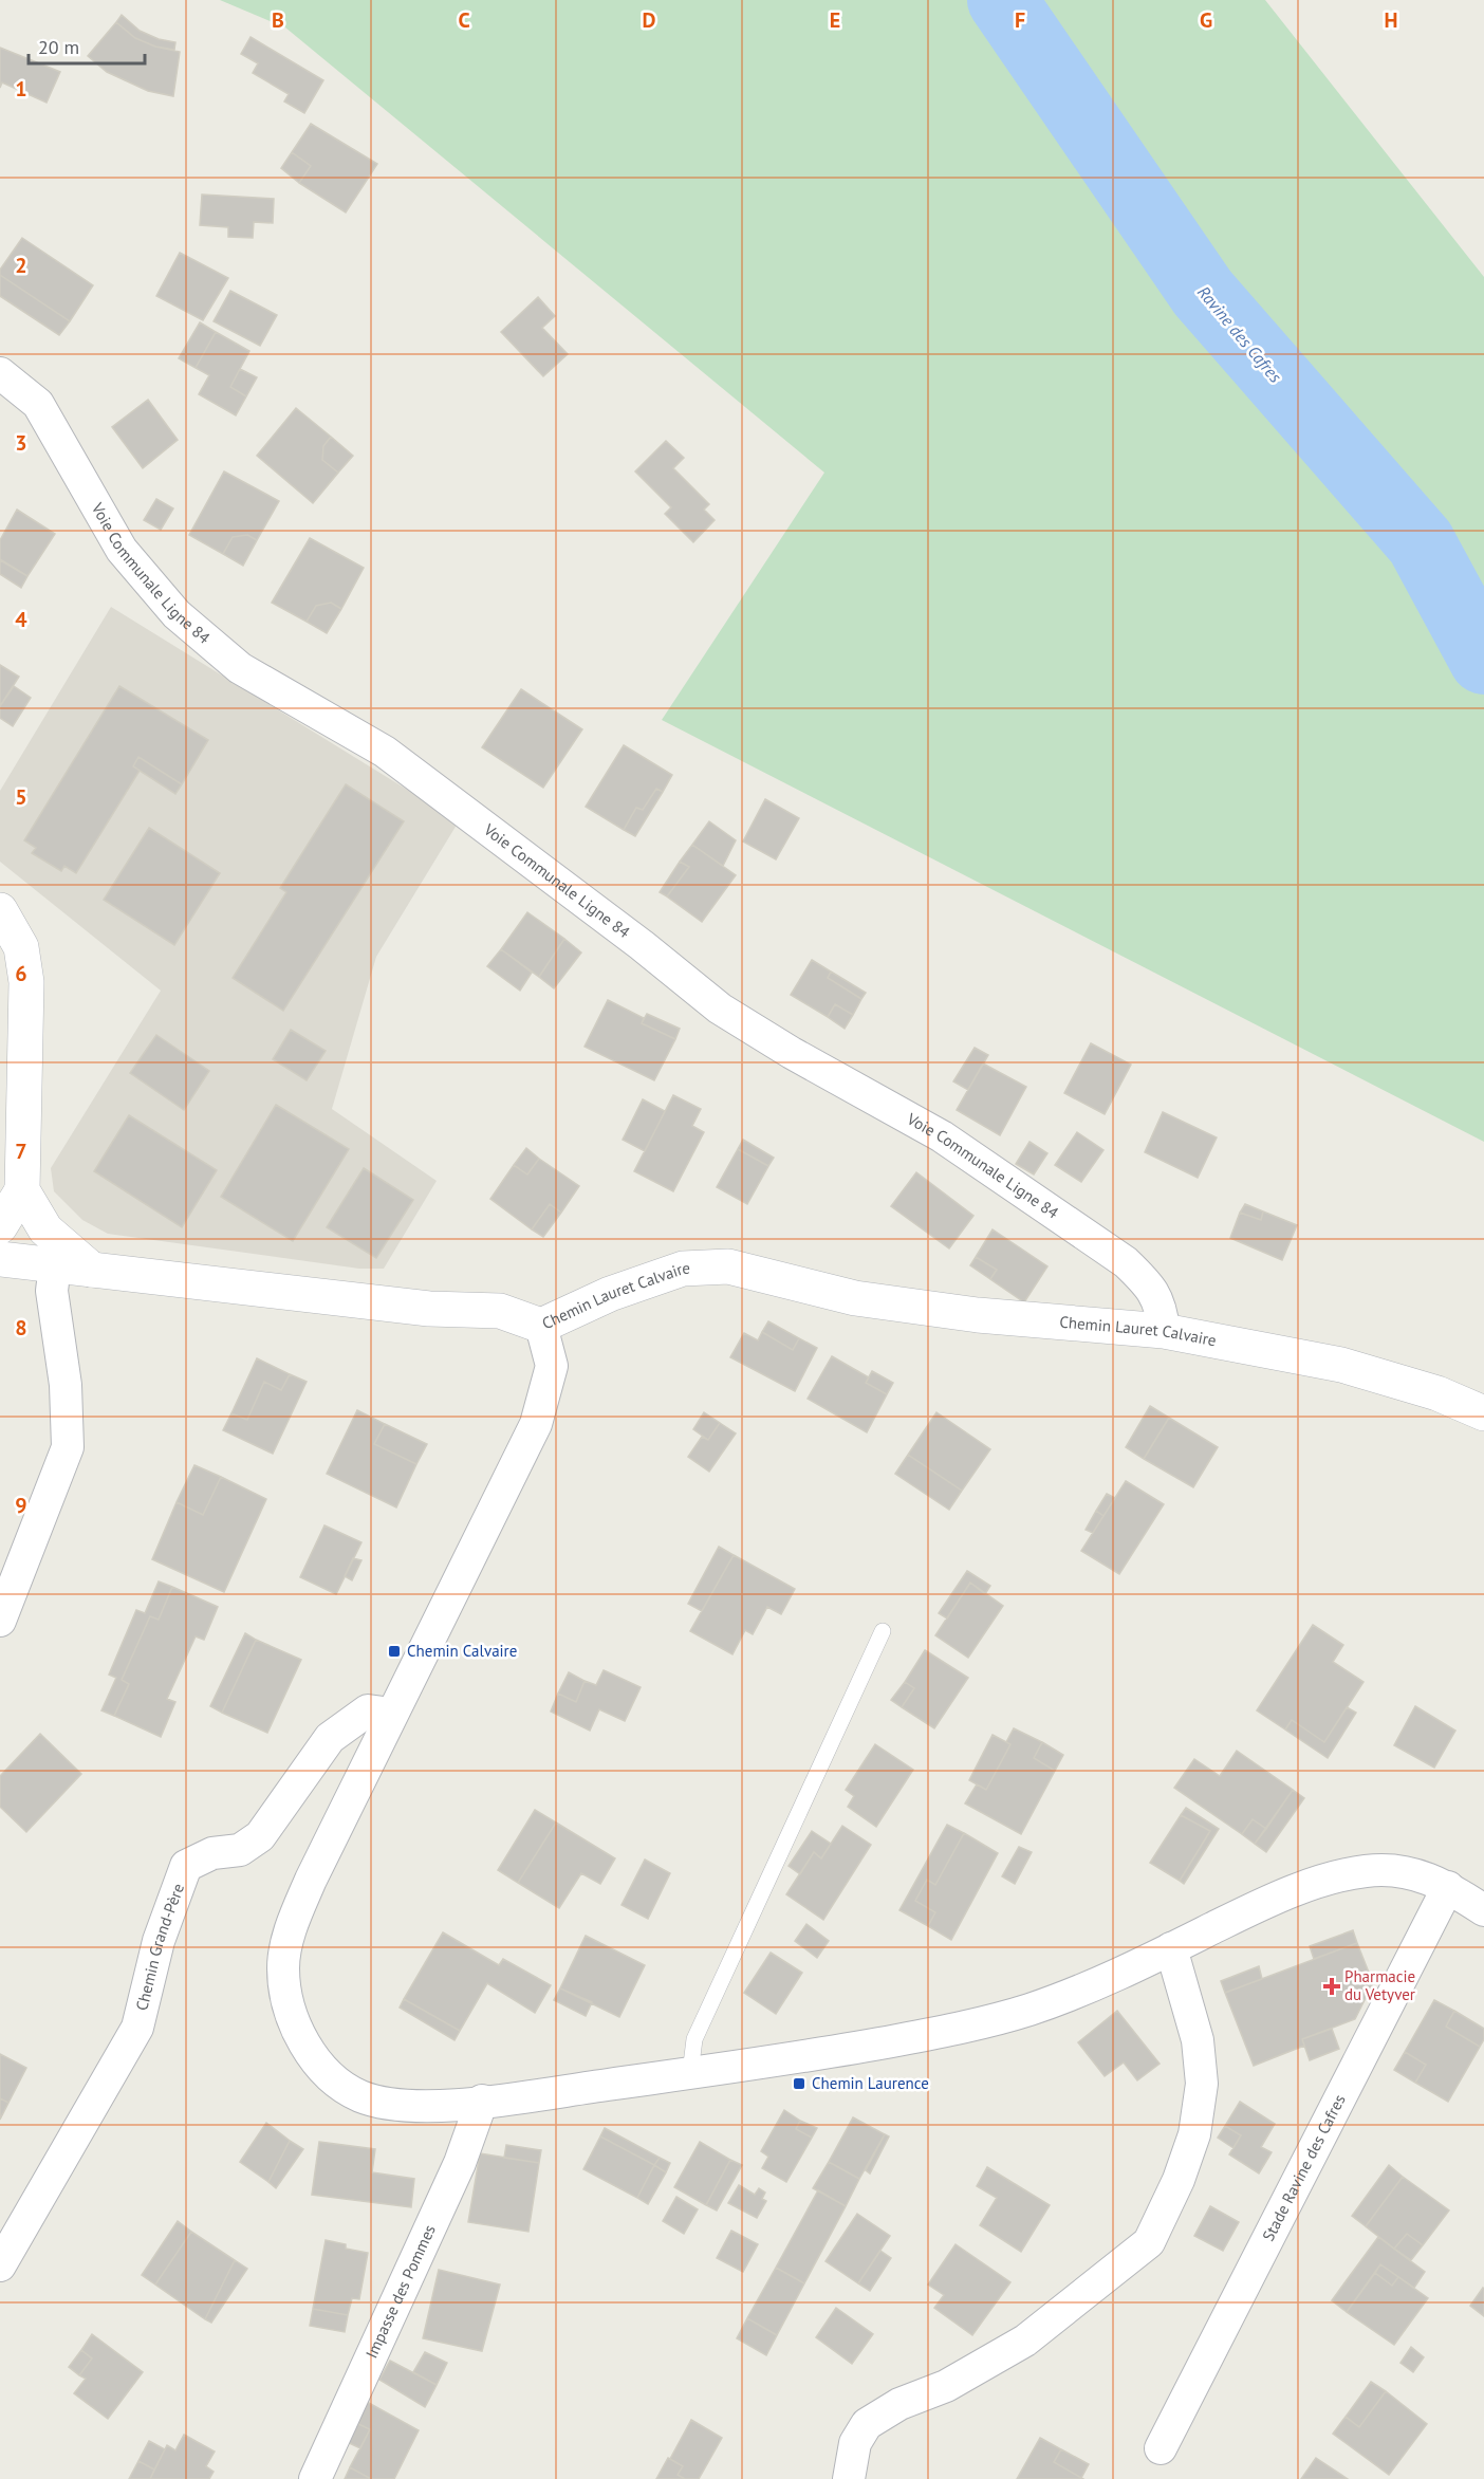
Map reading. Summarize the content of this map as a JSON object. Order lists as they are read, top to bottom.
{
  "streets": {
    "main road": ["Chemin Lauret Calvaire"],
    "street": [
      "Voie Communale Ligne 84",
      "Chemin Grand-Père",
      "Stade Ravine des Cafres",
      "Impasse des Pommes"
    ]
  },
  "crossings": [
    ["Voie Communale Ligne 84", "Chemin Lauret Calvaire"]
  ],
  "water": ["Ravine des Cafres"],
  "places": {
    "transit": ["Chemin Calvaire", "Chemin Laurence"],
    "health": ["Pharmacie du Vetyver"]
  },
  "scale_bar": "20 m",
  "grid": {
    "columns": [
      "B",
      "C",
      "D",
      "E",
      "F",
      "G",
      "H"
    ],
    "rows": [
      "1",
      "2",
      "3",
      "4",
      "5",
      "6",
      "7",
      "8",
      "9"
    ]
  }
}
